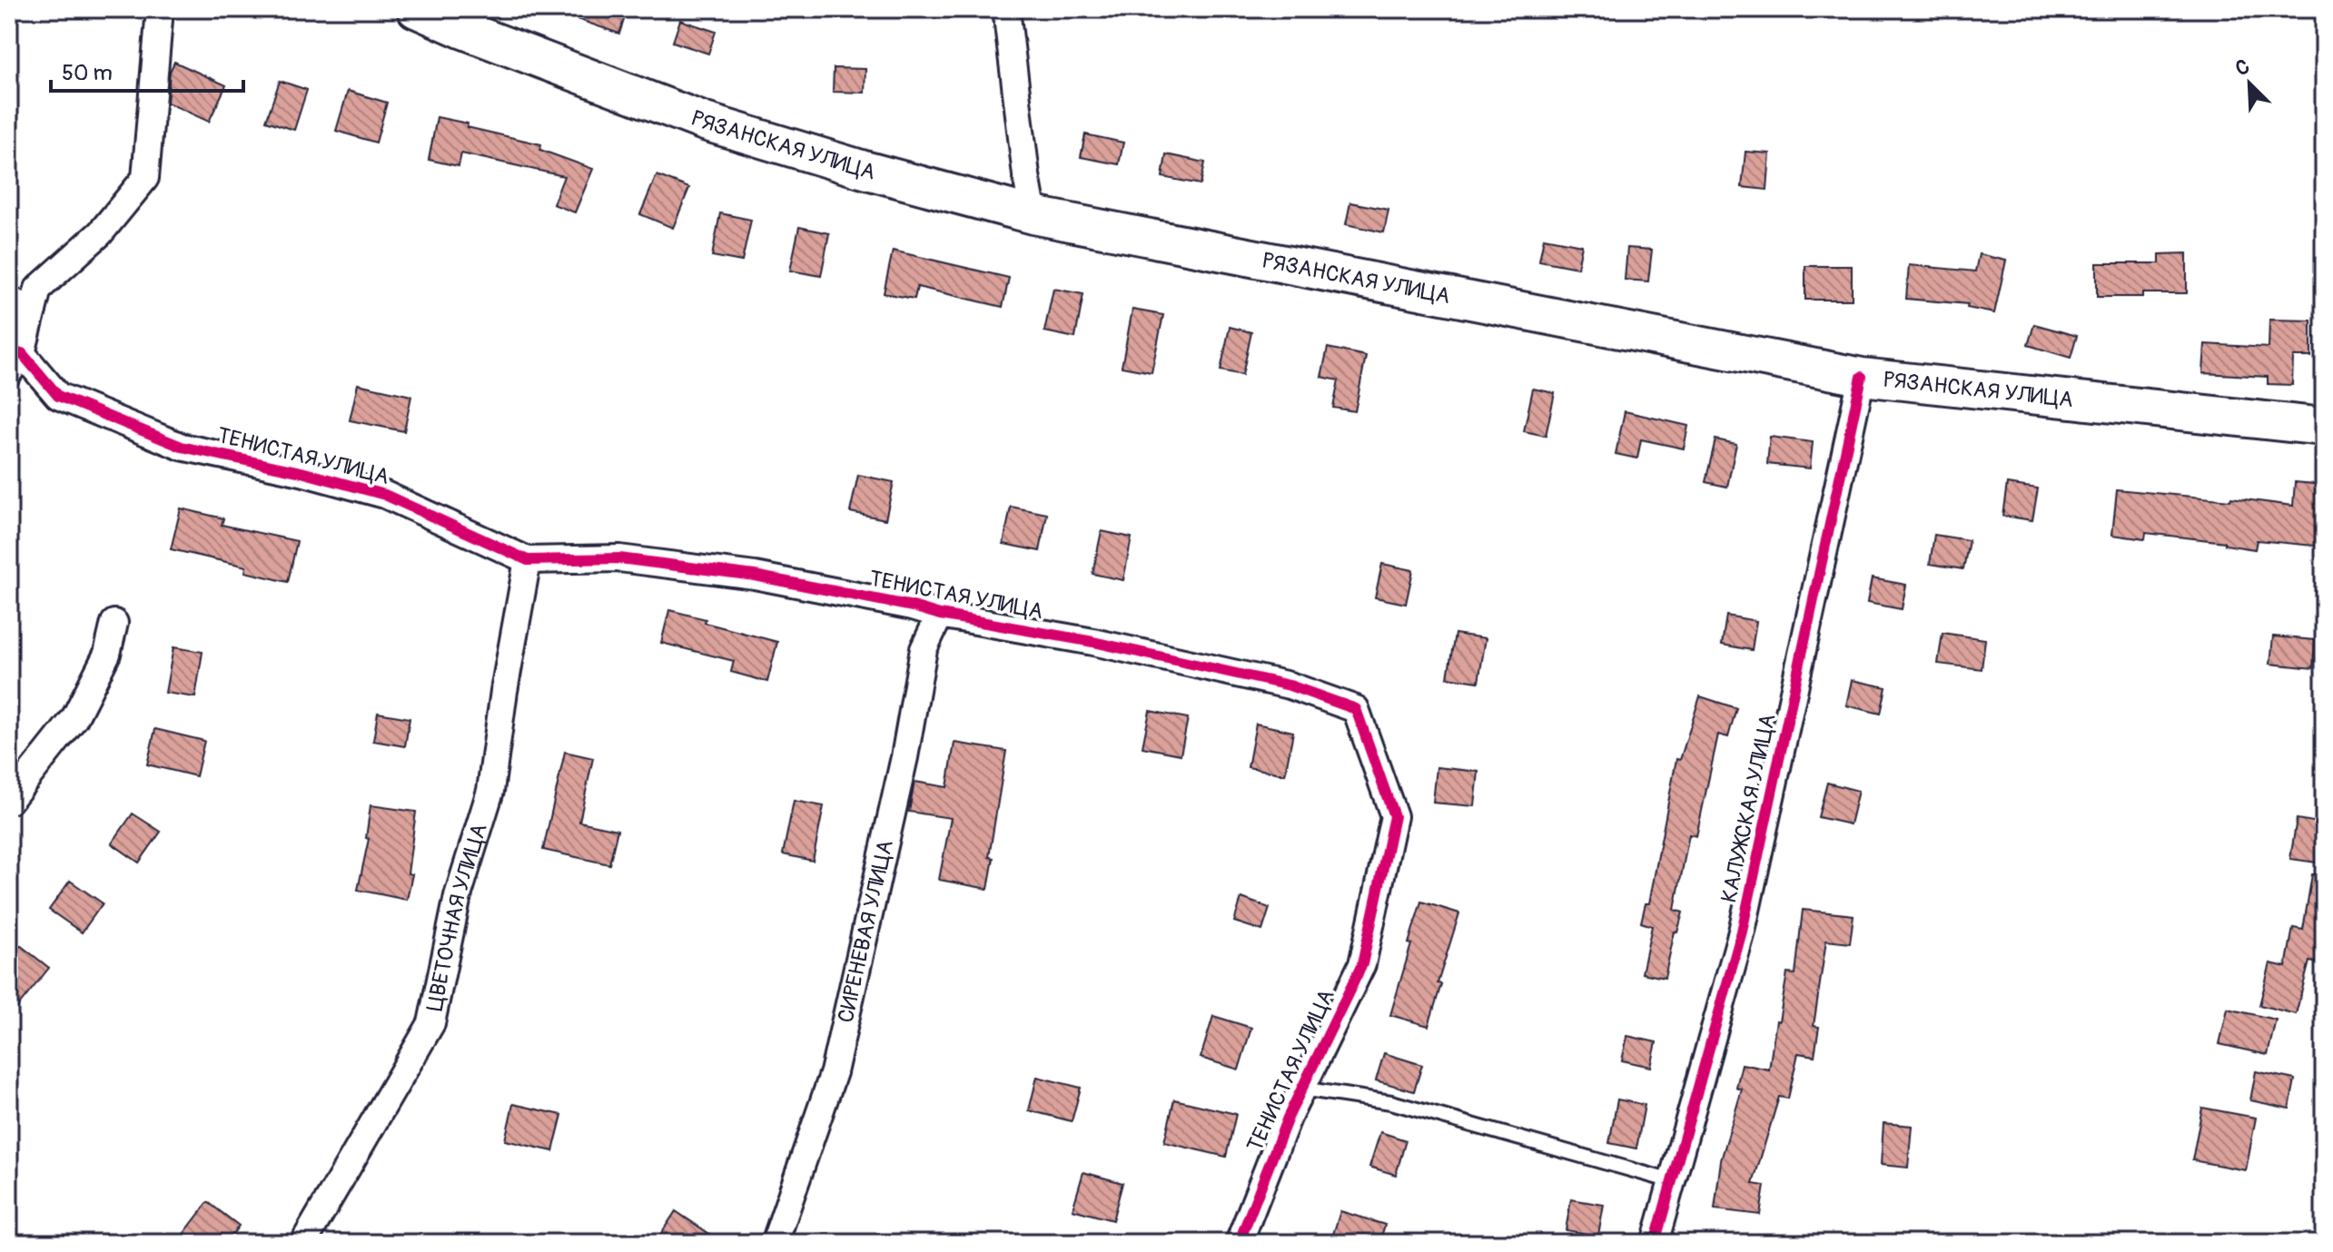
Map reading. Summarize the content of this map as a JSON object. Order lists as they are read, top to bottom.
{
  "streets": {
    "main road": ["РЯЗАНСКАЯ УЛИЦА"],
    "street": [
      "ТЕНИСТАЯ УЛИЦА",
      "КАЛУЖСКАЯ УЛИЦА",
      "ЦВЕТОЧНАЯ УЛИЦА",
      "СИРЕНЕВАЯ УЛИЦА"
    ]
  },
  "crossings": [
    ["РЯЗАНСКАЯ УЛИЦА", "КАЛУЖСКАЯ УЛИЦА"],
    ["ТЕНИСТАЯ УЛИЦА", "ЦВЕТОЧНАЯ УЛИЦА"],
    ["ТЕНИСТАЯ УЛИЦА", "СИРЕНЕВАЯ УЛИЦА"]
  ],
  "scale_bar": "50 m",
  "north": "top left"
}
